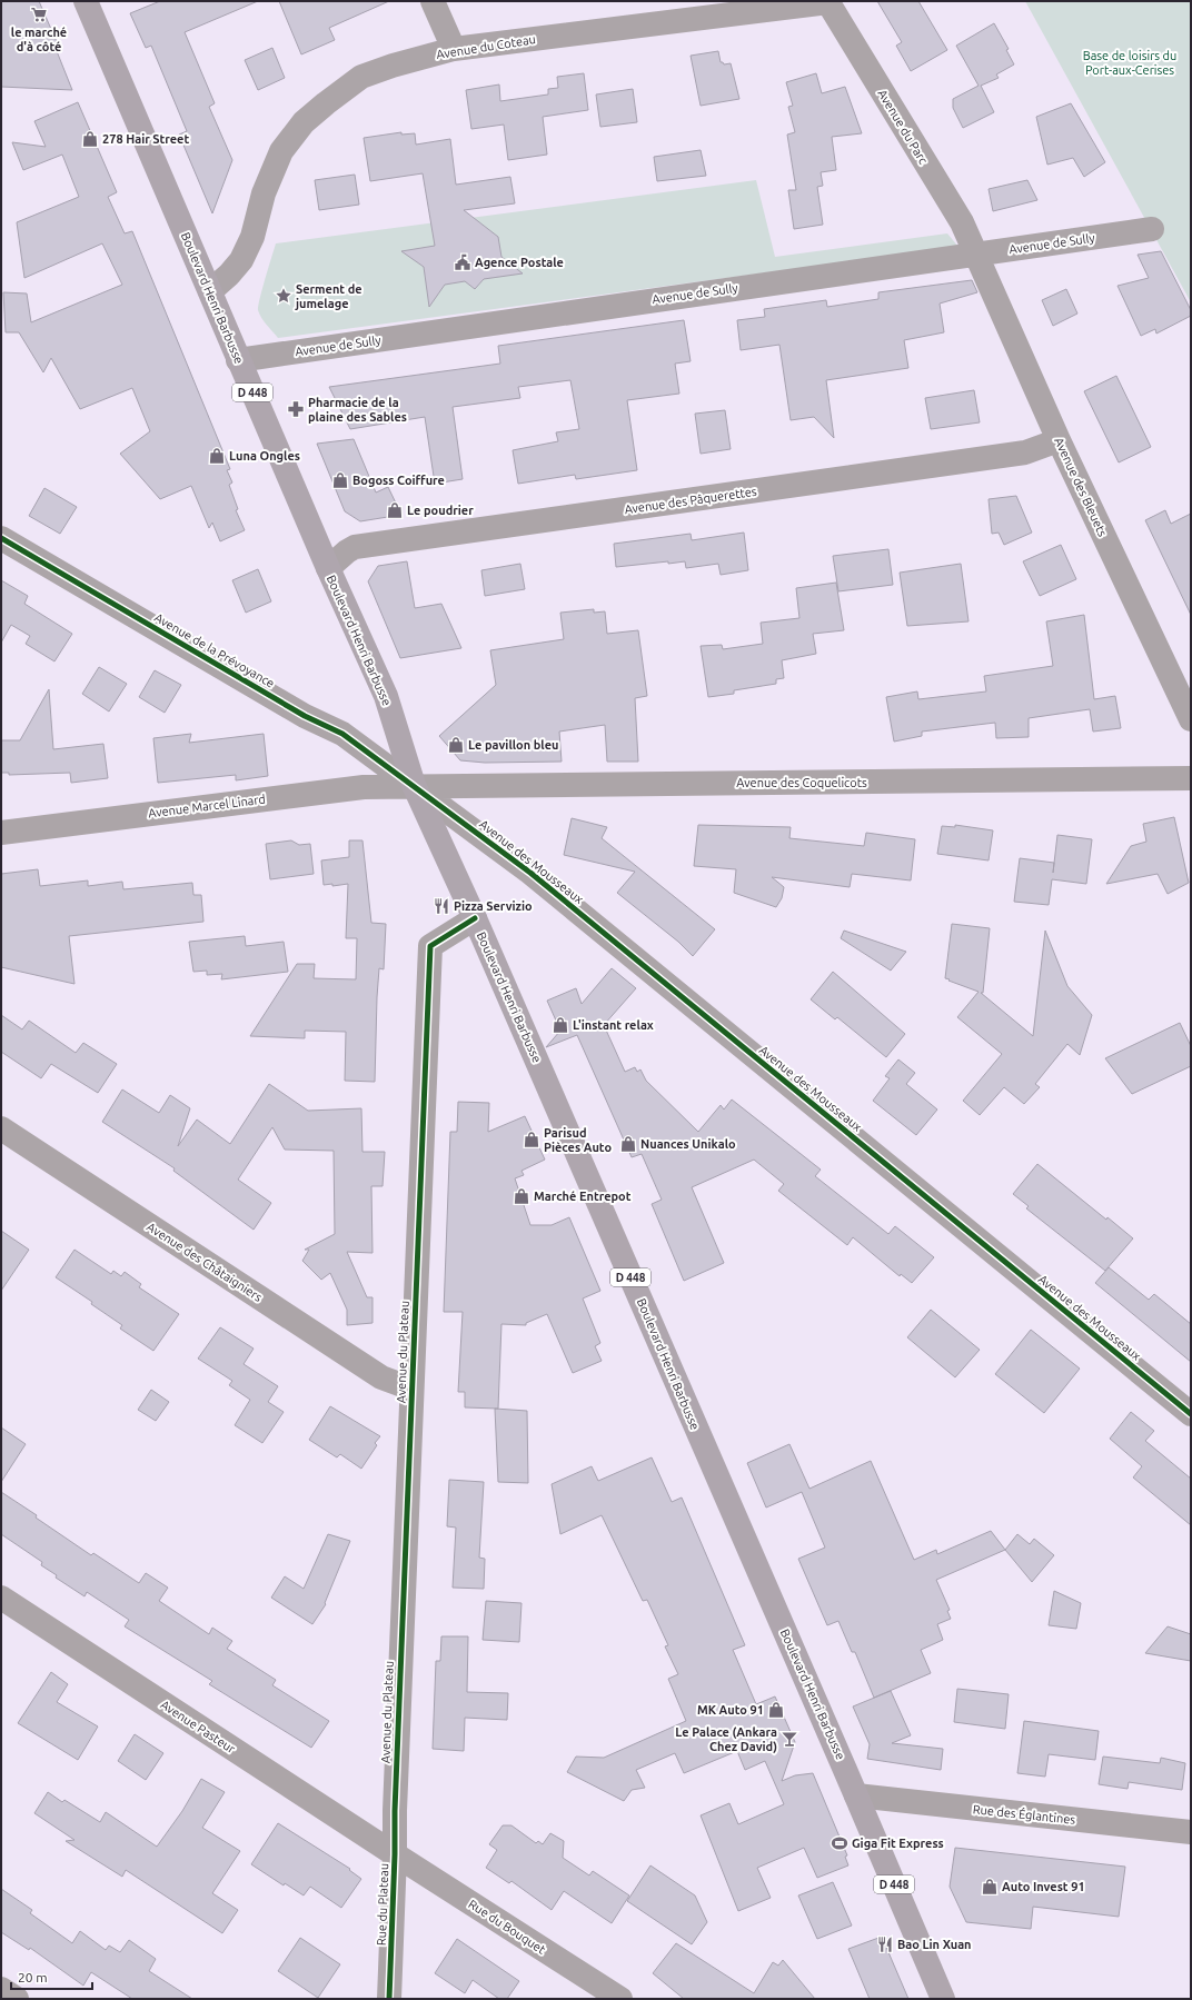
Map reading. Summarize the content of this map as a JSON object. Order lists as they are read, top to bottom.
{
  "streets": {
    "main road": ["Boulevard Henri Barbusse", "D 448"],
    "street": [
      "Avenue du Coteau",
      "Avenue du Parc",
      "Avenue de Sully",
      "Avenue des Bleuets",
      "Avenue des Pâquerettes",
      "Avenue de la Prévoyance",
      "Avenue des Coquelicots",
      "Avenue Marcel Linard",
      "Avenue des Mousseaux",
      "Avenue des Châtaigniers",
      "Avenue du Plateau",
      "Avenue Pasteur",
      "Rue des Églantines",
      "Rue du Plateau",
      "Rue du Bouquet"
    ]
  },
  "crossings": [
    ["Avenue du Coteau", "Avenue du Parc"],
    ["Avenue du Coteau", "Boulevard Henri Barbusse"],
    ["Avenue du Parc", "Avenue de Sully"],
    ["Avenue du Parc", "Avenue des Bleuets"],
    ["Avenue de Sully", "Boulevard Henri Barbusse"],
    ["Avenue de Sully", "Avenue des Bleuets"],
    ["Boulevard Henri Barbusse", "D 448"],
    ["Boulevard Henri Barbusse", "Avenue des Pâquerettes"],
    ["Boulevard Henri Barbusse", "Avenue de la Prévoyance"],
    ["Boulevard Henri Barbusse", "Avenue des Coquelicots"],
    ["Boulevard Henri Barbusse", "Avenue Marcel Linard"],
    ["Boulevard Henri Barbusse", "Avenue des Mousseaux"],
    ["Boulevard Henri Barbusse", "Avenue du Plateau"],
    ["Boulevard Henri Barbusse", "Rue des Églantines"],
    ["D 448", "Rue des Églantines"],
    ["Avenue des Bleuets", "Avenue des Pâquerettes"],
    ["Avenue de la Prévoyance", "Avenue des Coquelicots"],
    ["Avenue de la Prévoyance", "Avenue Marcel Linard"],
    ["Avenue de la Prévoyance", "Avenue des Mousseaux"],
    ["Avenue des Coquelicots", "Avenue Marcel Linard"],
    ["Avenue des Coquelicots", "Avenue des Mousseaux"],
    ["Avenue Marcel Linard", "Avenue des Mousseaux"],
    ["Avenue des Châtaigniers", "Avenue du Plateau"],
    ["Avenue du Plateau", "Rue du Plateau"],
    ["Avenue Pasteur", "Rue du Plateau"],
    ["Avenue Pasteur", "Rue du Bouquet"],
    ["Rue du Plateau", "Rue du Bouquet"]
  ],
  "parks": ["Base de loisirs du Port-aux-Cerises"],
  "places": {
    "supermarket": ["le marché d'à côté"],
    "shop": [
      "278 Hair Street",
      "Luna Ongles",
      "Bogoss Coiffure",
      "Le poudrier",
      "Le pavillon bleu",
      "L'instant relax",
      "Parisud Pièces Auto",
      "Nuances Unikalo",
      "Marché Entrepot",
      "MK Auto 91",
      "Auto Invest 91"
    ],
    "public building": ["Agence Postale"],
    "place": ["Serment de jumelage"],
    "pharmacy": ["Pharmacie de la plaine des Sables"],
    "restaurant": ["Pizza Servizio", "Bao Lin Xuan"],
    "bar": ["Le Palace (Ankara Chez David)"],
    "sports": ["Giga Fit Express"]
  },
  "scale_bar": "20 m"
}
